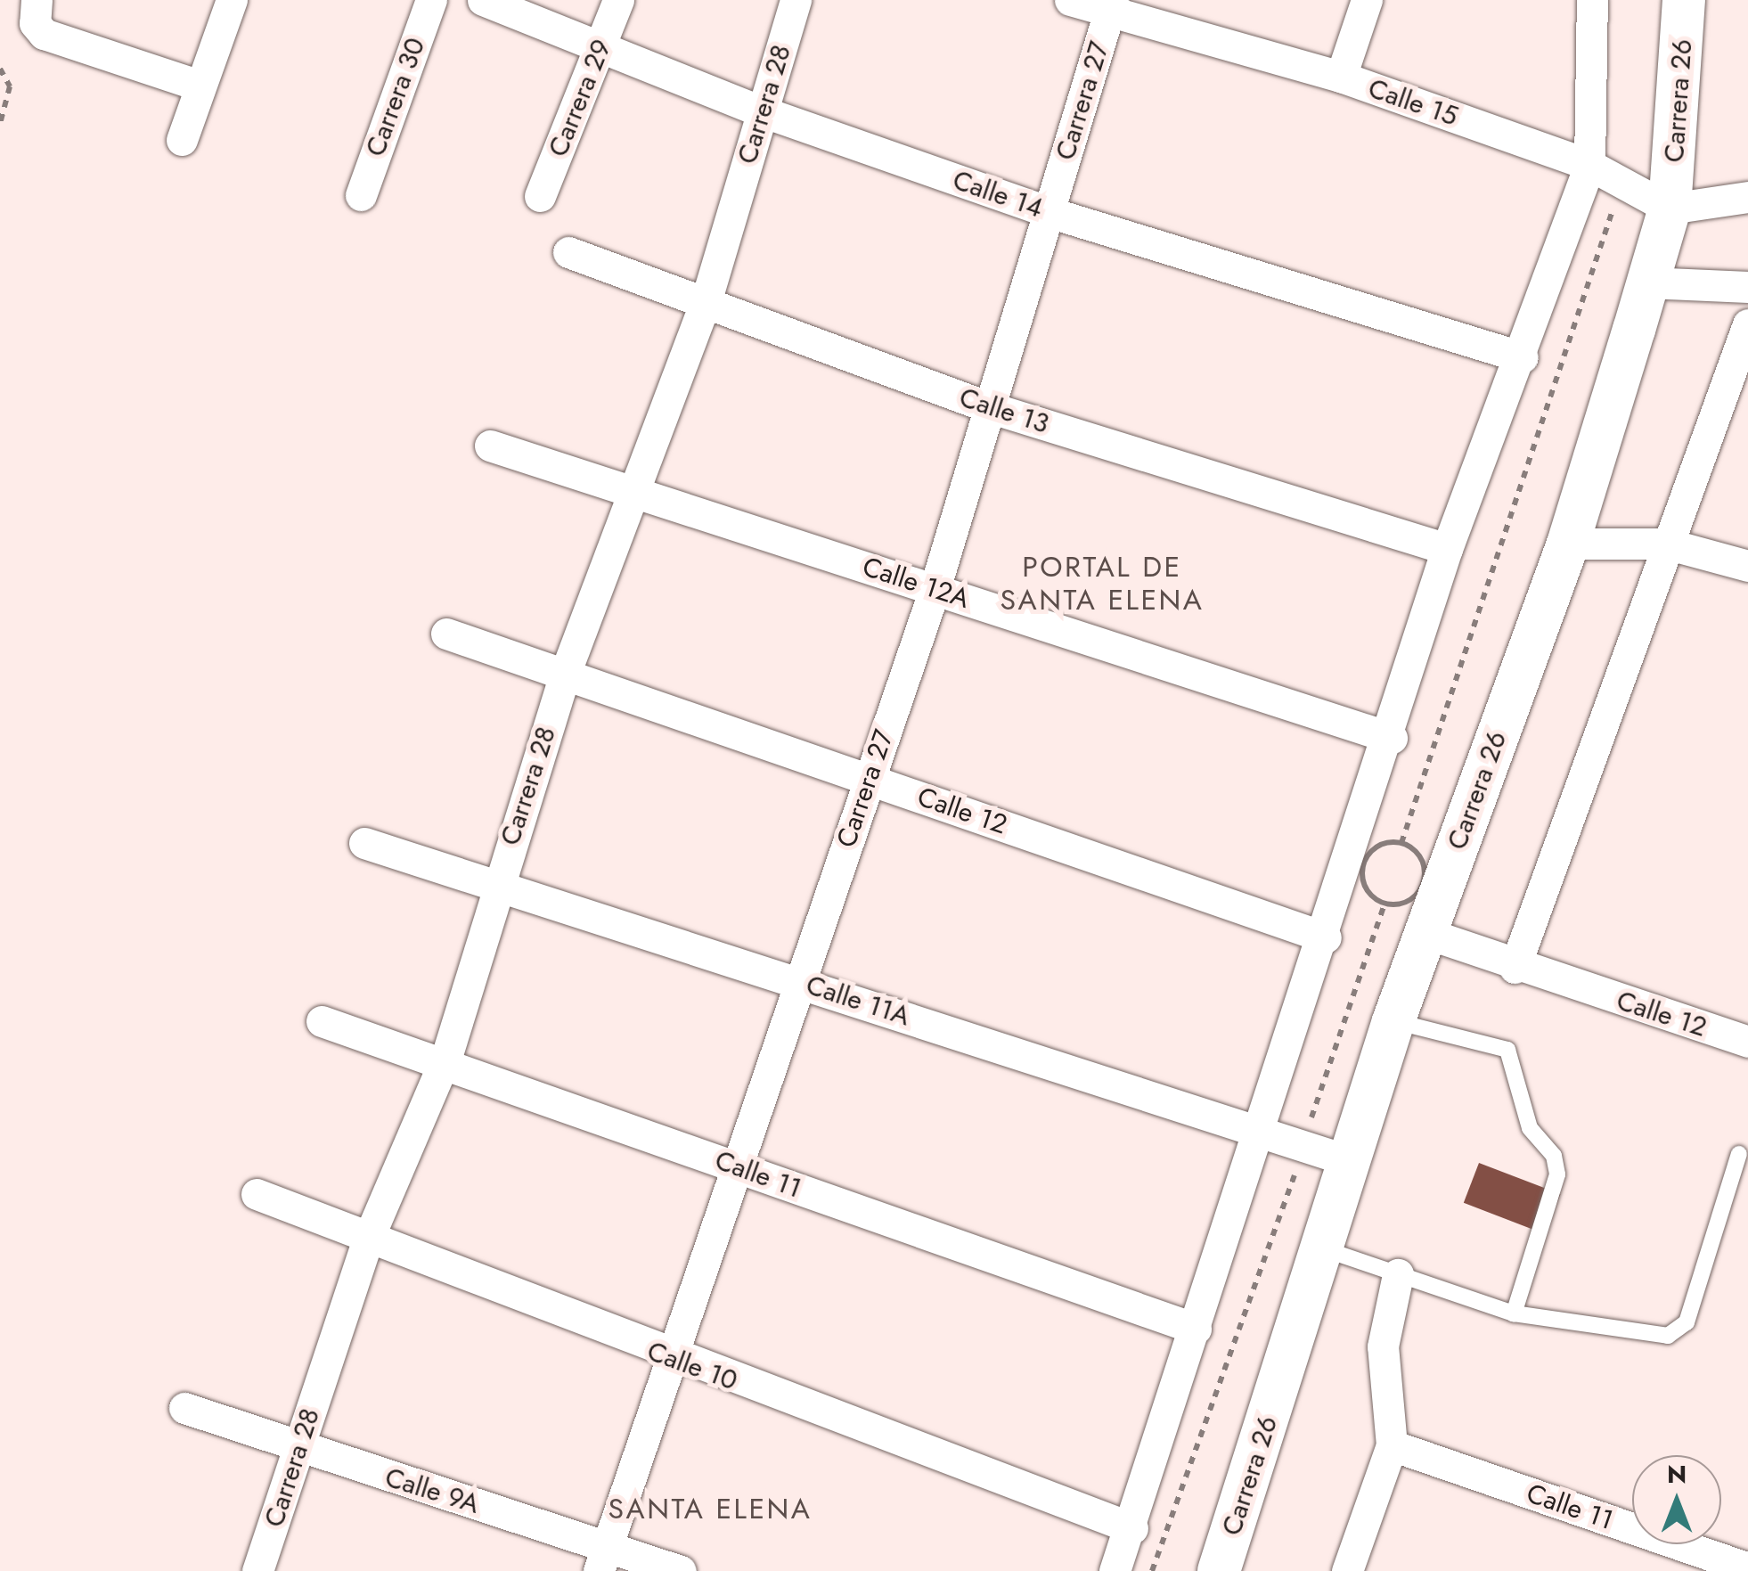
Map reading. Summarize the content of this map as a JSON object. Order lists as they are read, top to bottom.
{
  "streets": {
    "main road": ["Carrera 26"],
    "street": [
      "Carrera 30",
      "Carrera 29",
      "Carrera 27",
      "Calle 15",
      "Carrera 28",
      "Calle 14",
      "Calle 13",
      "Calle 12A",
      "Calle 12",
      "Calle 11A",
      "Calle 11",
      "Calle 10",
      "Calle 9A"
    ]
  },
  "crossings": [
    ["Carrera 29", "Calle 14"],
    ["Carrera 27", "Calle 15"],
    ["Carrera 27", "Calle 14"],
    ["Carrera 27", "Calle 13"],
    ["Carrera 27", "Calle 12A"],
    ["Carrera 27", "Calle 12"],
    ["Carrera 27", "Calle 11A"],
    ["Carrera 27", "Calle 11"],
    ["Carrera 27", "Calle 10"],
    ["Carrera 27", "Calle 9A"],
    ["Carrera 26", "Calle 15"],
    ["Carrera 26", "Calle 12"],
    ["Carrera 26", "Calle 11A"],
    ["Carrera 28", "Calle 14"],
    ["Carrera 28", "Calle 13"],
    ["Carrera 28", "Calle 12A"],
    ["Carrera 28", "Calle 12"],
    ["Carrera 28", "Calle 11A"],
    ["Carrera 28", "Calle 11"],
    ["Carrera 28", "Calle 10"],
    ["Carrera 28", "Calle 9A"]
  ],
  "districts": ["PORTAL DE SANTA ELENA", "SANTA ELENA"],
  "north": "top"
}
